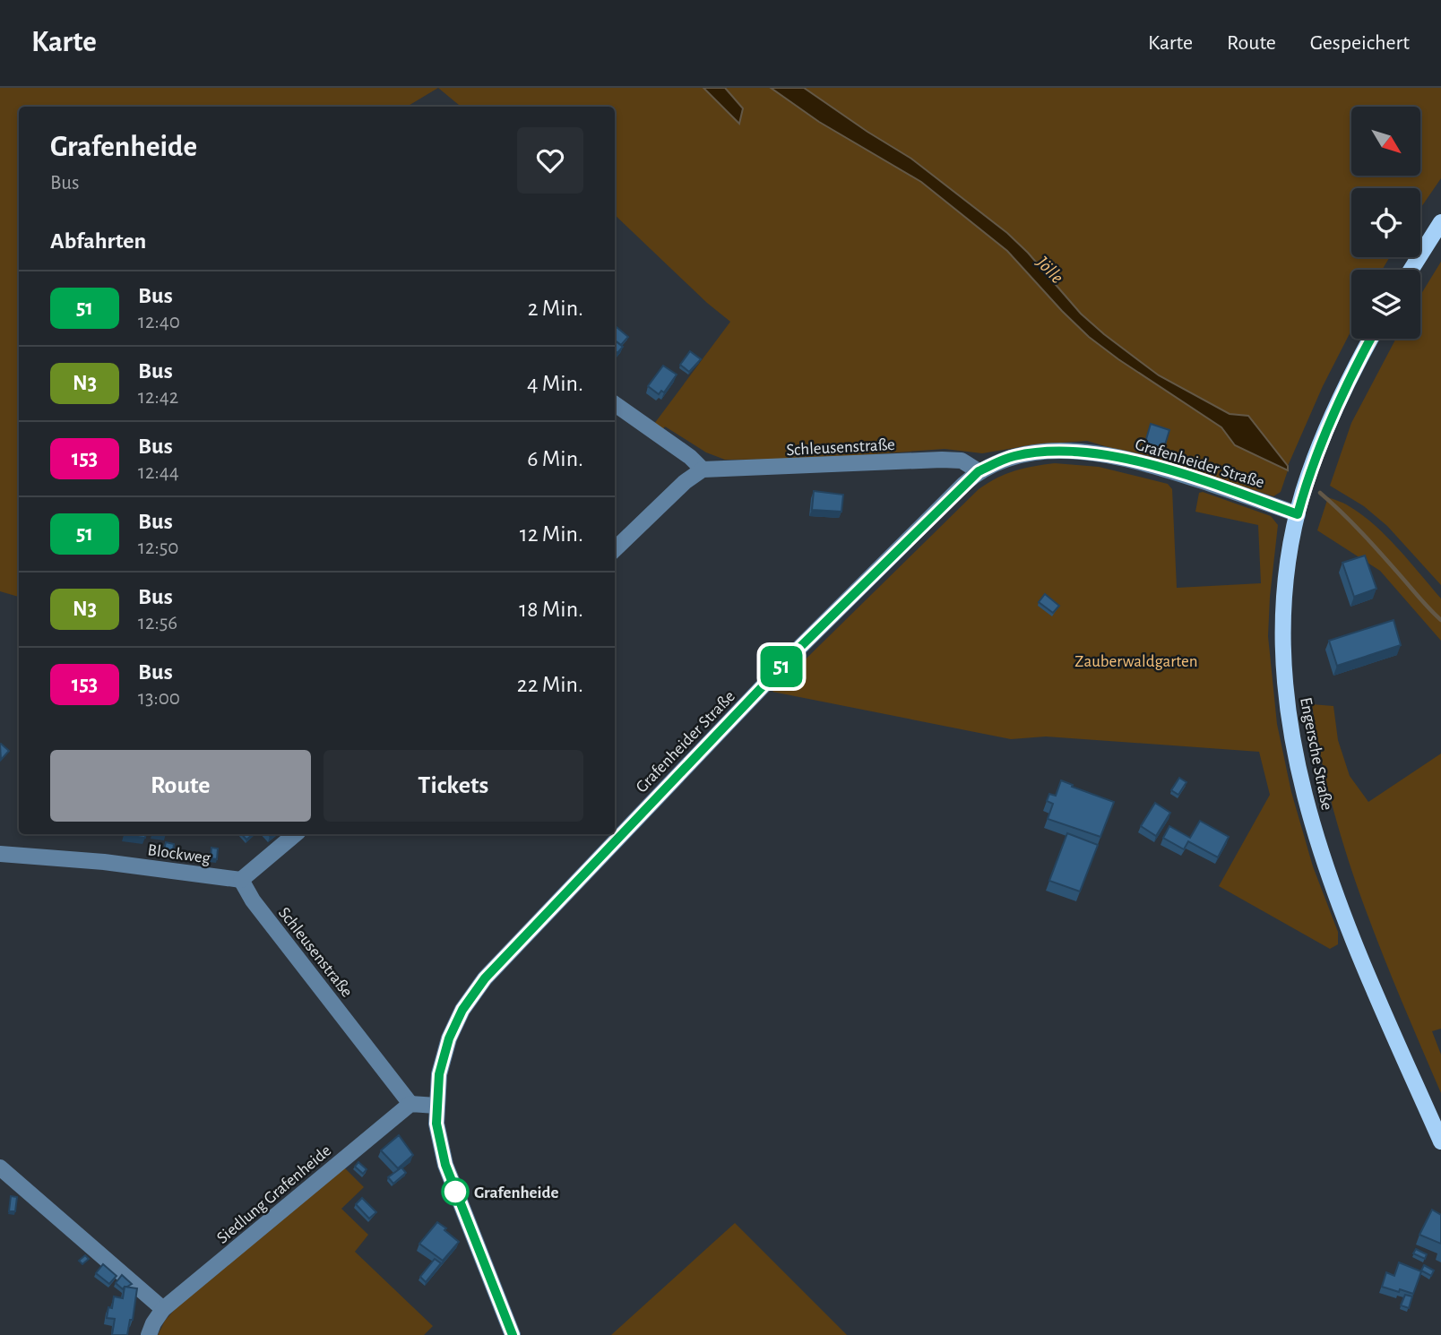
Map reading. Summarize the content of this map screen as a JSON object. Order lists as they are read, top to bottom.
{
  "streets": {
    "main road": ["Engersche Straße"],
    "street": [
      "Schleusenstraße",
      "Grafenheider Straße",
      "Blockweg",
      "Siedlung Grafenheide"
    ]
  },
  "crossings": [
    ["Schleusenstraße", "Grafenheider Straße"],
    ["Schleusenstraße", "Blockweg"],
    ["Schleusenstraße", "Siedlung Grafenheide"],
    ["Grafenheider Straße", "Engersche Straße"]
  ],
  "water": ["Jölle"],
  "parks": ["Zauberwaldgarten"],
  "places": ["Grafenheide"],
  "lines": ["bus line 51"],
  "north": "bottom right",
  "page": {
    "header": "Karte",
    "nav": ["Karte", "Route", "Gespeichert"],
    "on_map": "51",
    "heading": [
      ["Grafenheide", "Bus"],
      "Abfahrten"
    ],
    "list": [
      {
        "mark": "51",
        "name": "Bus",
        "note": "12:40",
        "value": "2 Min."
      },
      {
        "mark": "N3",
        "name": "Bus",
        "note": "12:42",
        "value": "4 Min."
      },
      {
        "mark": "153",
        "name": "Bus",
        "note": "12:44",
        "value": "6 Min."
      },
      {
        "mark": "51",
        "name": "Bus",
        "note": "12:50",
        "value": "12 Min."
      },
      {
        "mark": "N3",
        "name": "Bus",
        "note": "12:56",
        "value": "18 Min."
      },
      {
        "mark": "153",
        "name": "Bus",
        "note": "13:00",
        "value": "22 Min."
      }
    ],
    "buttons": ["Route", "Tickets"]
  }
}
